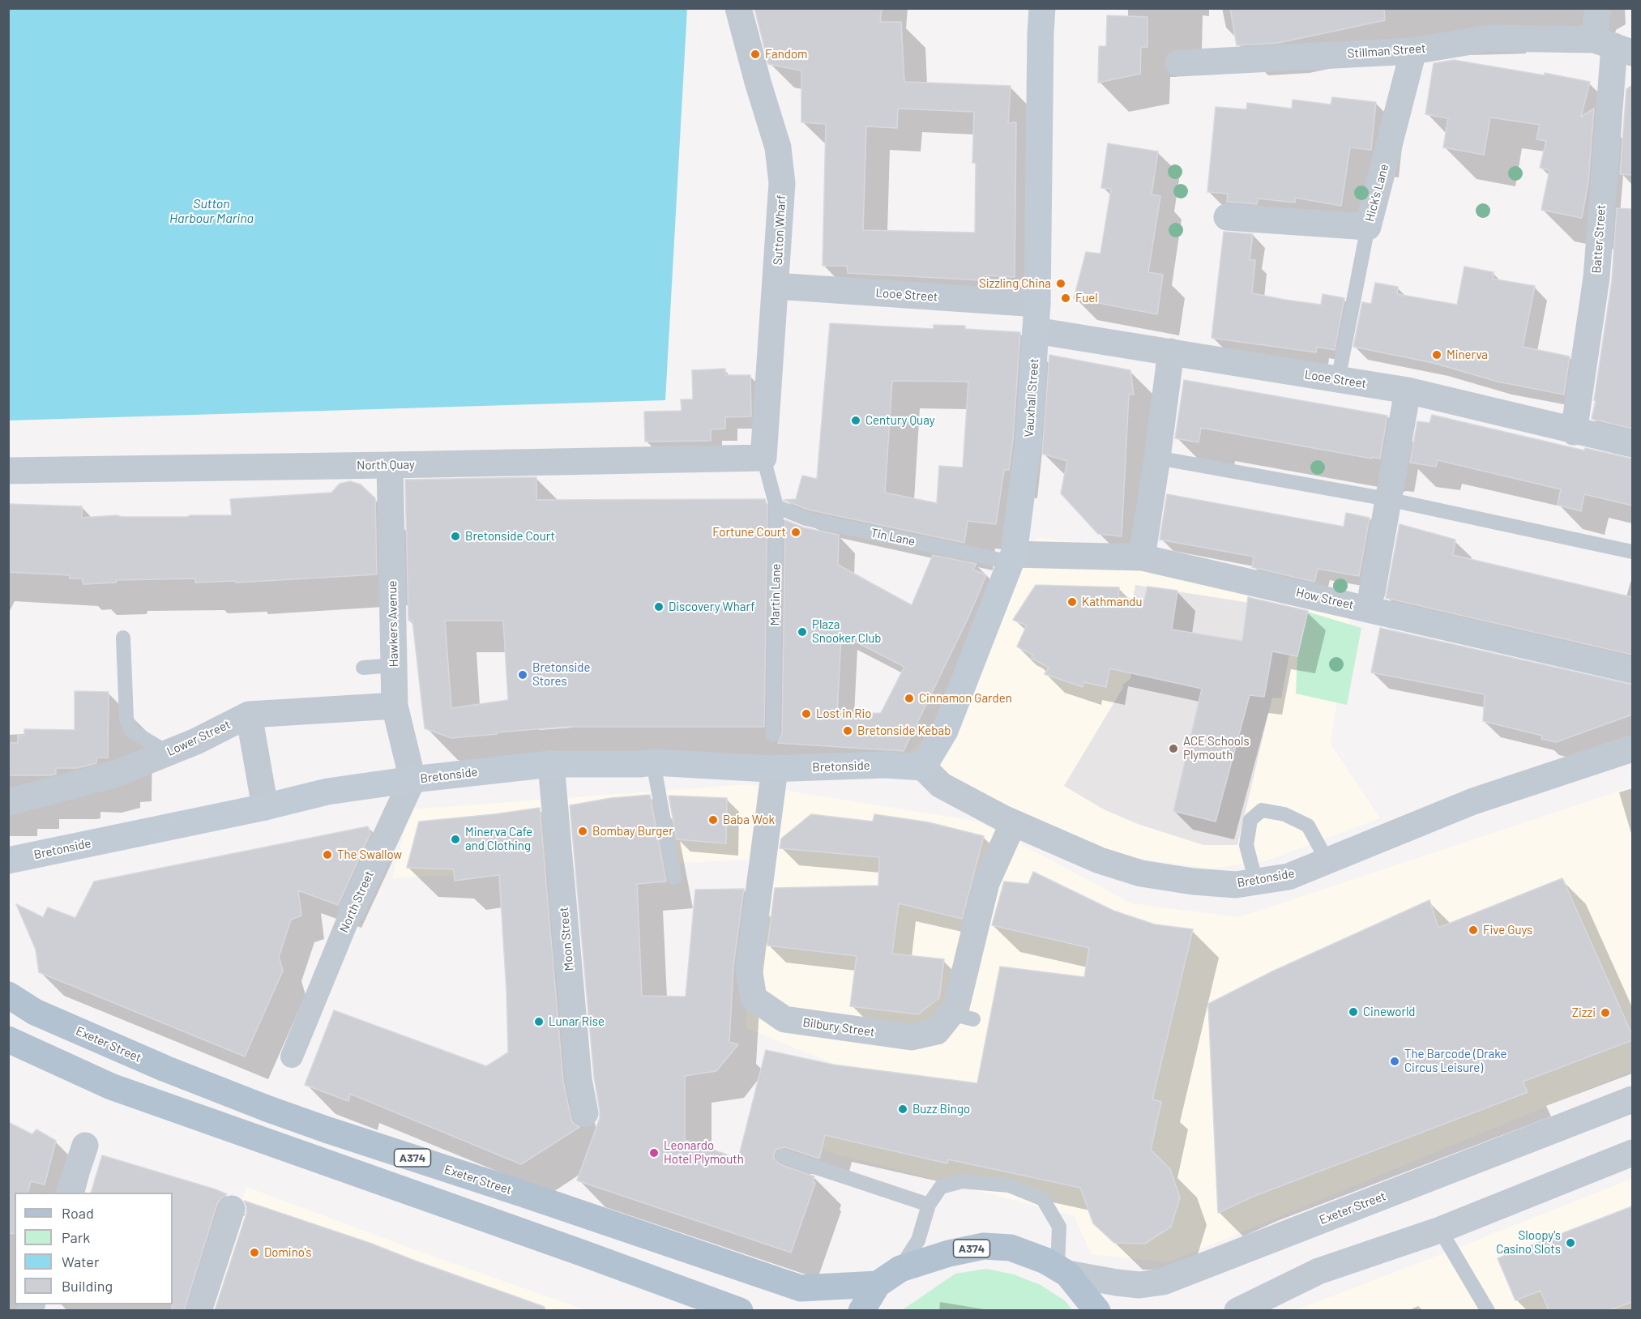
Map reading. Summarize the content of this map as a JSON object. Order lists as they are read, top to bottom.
{
  "streets": {
    "main road": [
      "Vauxhall Street",
      "Bretonside",
      "Exeter Street",
      "A374"
    ],
    "street": [
      "Stillman Street",
      "Hick's Lane",
      "Sutton Wharf",
      "Batter Street",
      "Looe Street",
      "North Quay",
      "How Street",
      "Hawkers Avenue",
      "Lower Street",
      "North Street",
      "Moon Street",
      "Bilbury Street"
    ],
    "lane": ["Tin Lane", "Martin Lane"]
  },
  "crossings": [
    ["Stillman Street", "Hick's Lane"],
    ["Stillman Street", "Batter Street"],
    ["Sutton Wharf", "Looe Street"],
    ["Sutton Wharf", "North Quay"],
    ["Sutton Wharf", "Martin Lane"],
    ["Batter Street", "Looe Street"],
    ["Looe Street", "Vauxhall Street"],
    ["Vauxhall Street", "Tin Lane"],
    ["Vauxhall Street", "How Street"],
    ["Vauxhall Street", "Bretonside"],
    ["North Quay", "Martin Lane"],
    ["North Quay", "Hawkers Avenue"],
    ["Tin Lane", "Martin Lane"],
    ["Tin Lane", "How Street"],
    ["Hawkers Avenue", "Lower Street"],
    ["Hawkers Avenue", "Bretonside"],
    ["Hawkers Avenue", "North Street"],
    ["Bretonside", "North Street"],
    ["Bretonside", "Moon Street"],
    ["Bretonside", "Bilbury Street"],
    ["Exeter Street", "A374"]
  ],
  "water": ["Sutton Harbour Marina"],
  "places": [
    "Fandom",
    "Sizzling China",
    "Fuel",
    "Minerva",
    "Century Quay",
    "Fortune Court",
    "Bretonside Court",
    "Kathmandu",
    "Discovery Wharf",
    "Plaza Snooker Club",
    "Bretonside Stores",
    "Cinnamon Garden",
    "Lost in Rio",
    "Bretonside Kebab",
    "ACE Schools Plymouth",
    "Baba Wok",
    "Bombay Burger",
    "Minerva Cafe and Clothing",
    "The Swallow",
    "Five Guys",
    "Cineworld",
    "Zizzi",
    "Lunar Rise",
    "The Barcode (Drake Circus Leisure)",
    "Buzz Bingo",
    "Leonardo Hotel Plymouth",
    "Sloopy's Casino Slots",
    "Domino's"
  ],
  "legend": [
    "Road",
    "Park",
    "Water",
    "Building"
  ]
}
